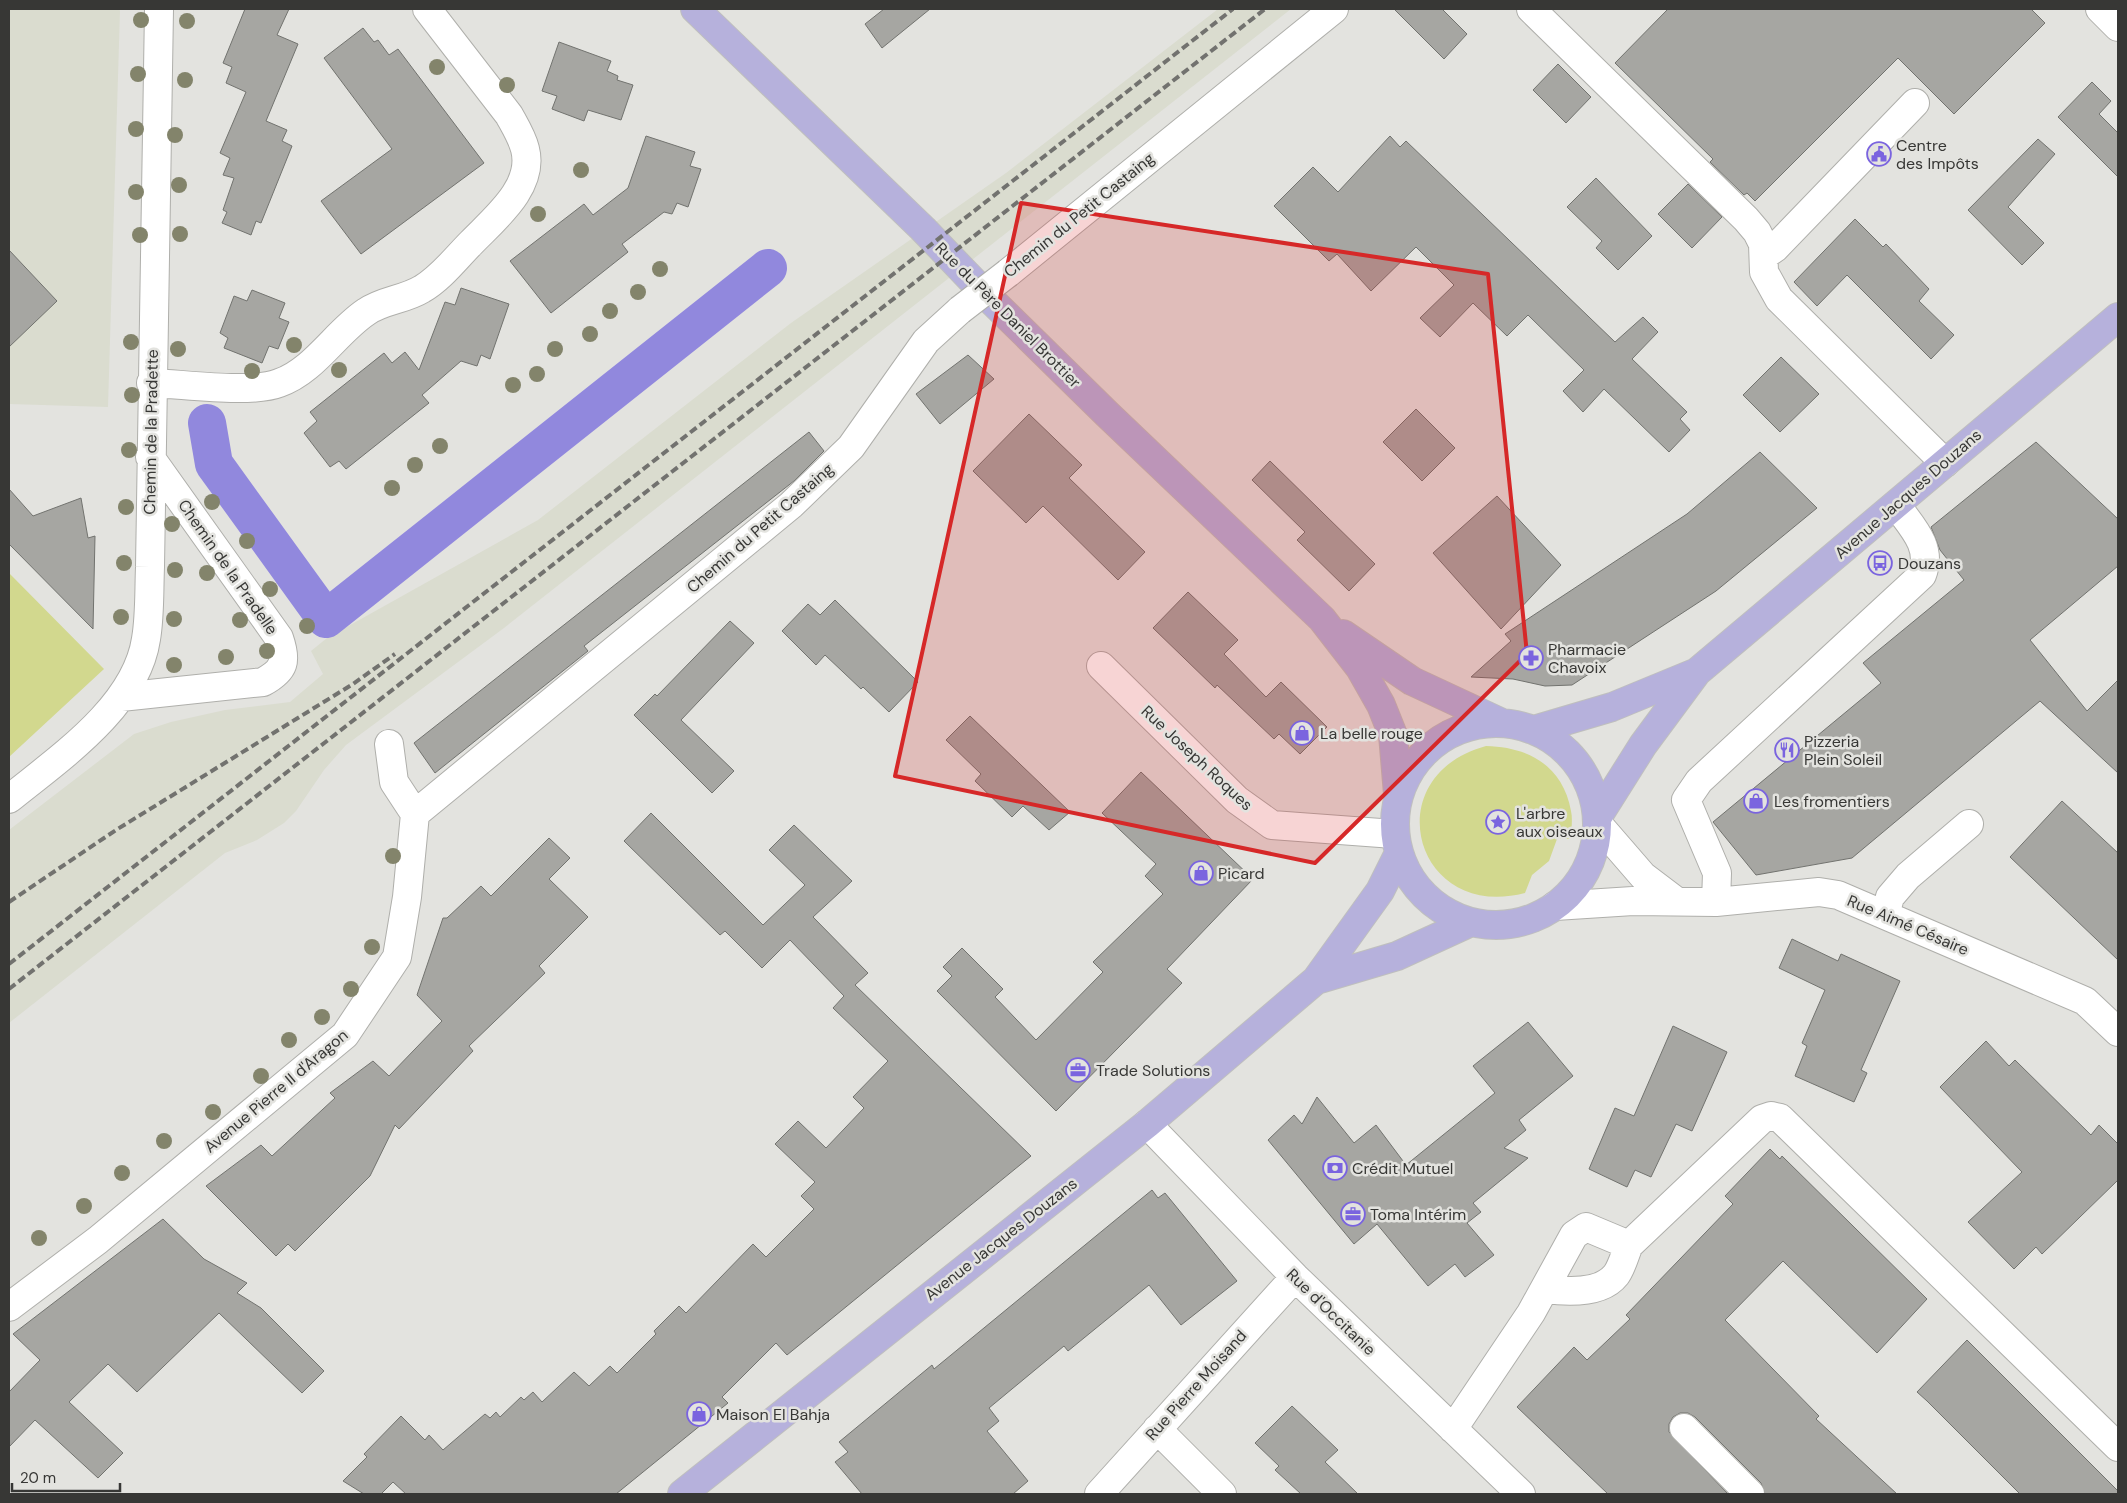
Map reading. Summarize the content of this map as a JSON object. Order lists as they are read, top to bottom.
{
  "streets": {
    "main road": ["Rue du Père Daniel Brottier", "Avenue Jacques Douzans"],
    "street": [
      "Chemin du Petit Castaing",
      "Chemin de la Pradette",
      "Chemin de la Pradelle",
      "Rue Joseph Roques",
      "Rue Aimé Césaire",
      "Avenue Pierre II d'Aragon",
      "Rue d'Occitanie",
      "Rue Pierre Moisand"
    ]
  },
  "crossings": [
    ["Chemin du Petit Castaing", "Avenue Pierre II d'Aragon"],
    ["Chemin de la Pradette", "Chemin de la Pradelle"],
    ["Avenue Jacques Douzans", "Rue Joseph Roques"],
    ["Avenue Jacques Douzans", "Rue d'Occitanie"],
    ["Rue d'Occitanie", "Rue Pierre Moisand"]
  ],
  "places": {
    "public building": ["Centre des Impôts"],
    "bus stop": ["Douzans"],
    "pharmacy": ["Pharmacie Chavoix"],
    "shop": [
      "La belle rouge",
      "Les fromentiers",
      "Picard",
      "Maison El Bahja"
    ],
    "restaurant": ["Pizzeria Plein Soleil"],
    "place": ["L'arbre aux oiseaux"],
    "office": ["Trade Solutions", "Toma Intérim"],
    "bank": ["Crédit Mutuel"]
  },
  "scale_bar": "20 m"
}
